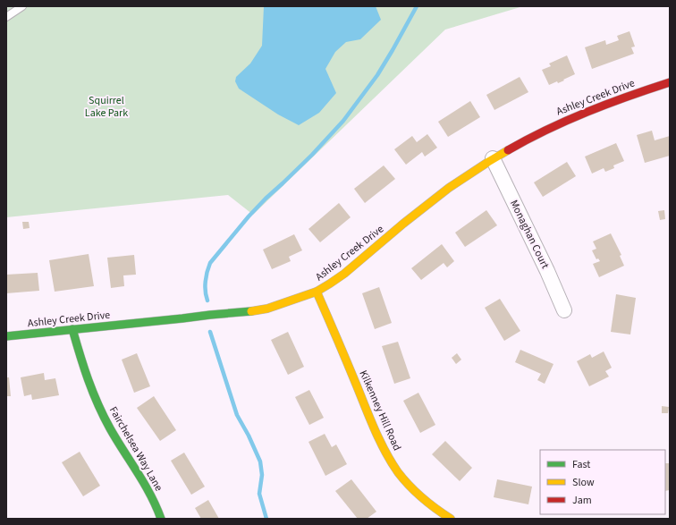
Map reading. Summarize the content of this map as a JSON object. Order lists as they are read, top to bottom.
{
  "streets": {
    "street": [
      "Ashley Creek Drive",
      "Monaghan Court",
      "Kilkenney Hill Road",
      "Fairchelsea Way Lane"
    ]
  },
  "crossings": [
    ["Ashley Creek Drive", "Monaghan Court"],
    ["Ashley Creek Drive", "Kilkenney Hill Road"],
    ["Ashley Creek Drive", "Fairchelsea Way Lane"]
  ],
  "parks": ["Squirrel Lake Park"],
  "legend": ["Fast", "Slow", "Jam"]
}
